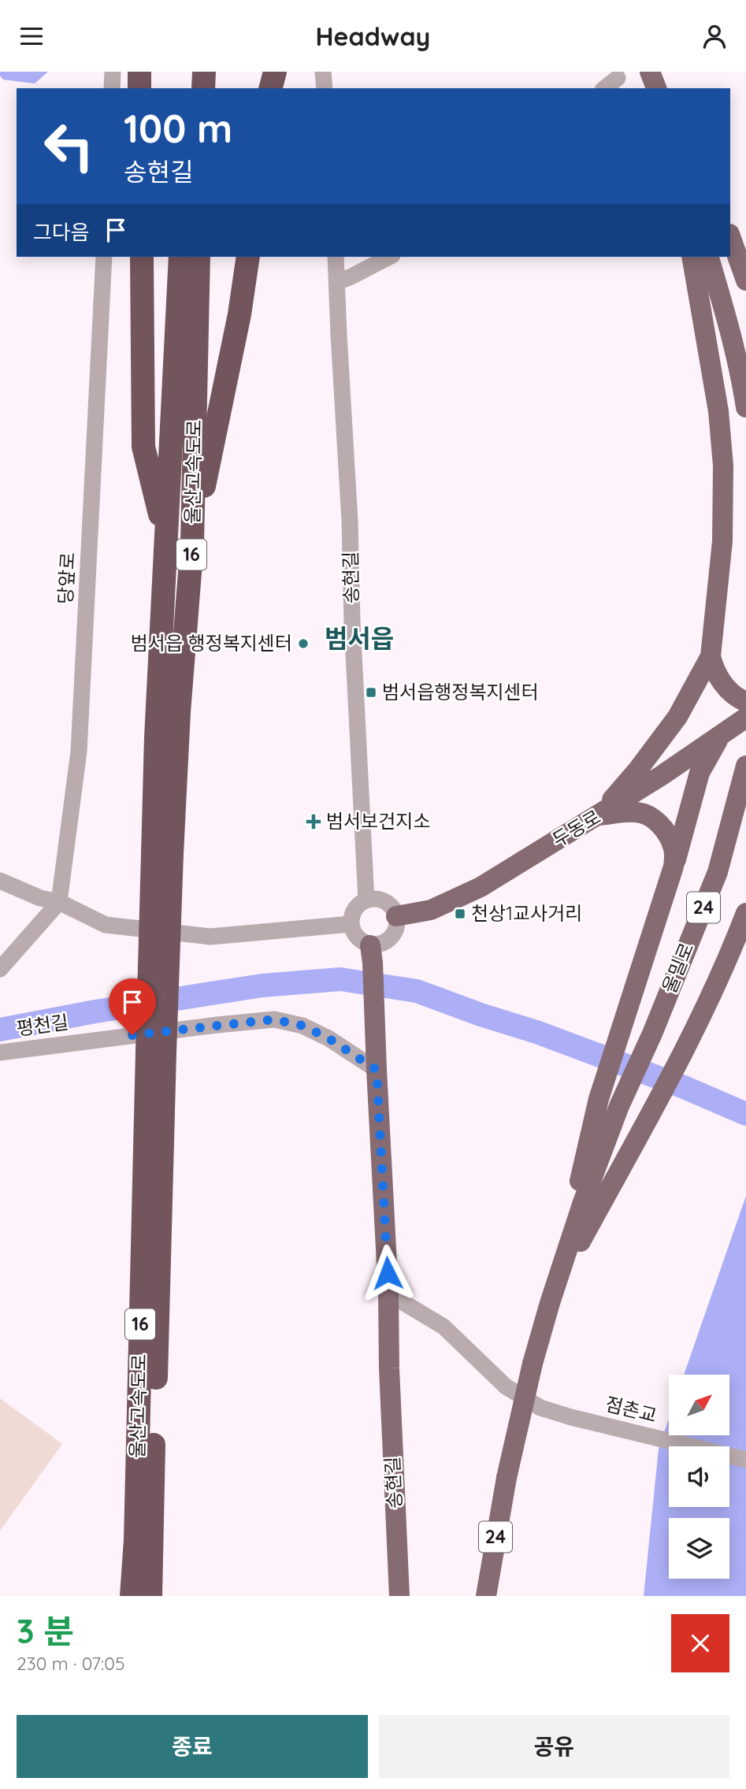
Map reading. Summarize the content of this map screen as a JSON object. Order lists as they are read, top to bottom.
{
  "streets": {
    "highway": ["울산고속도로", "16"],
    "main road": [
      "송현길",
      "두동로",
      "24",
      "울밀로"
    ],
    "street": ["당앞로", "평천길", "점촌교"]
  },
  "crossings": [
    ["울산고속도로", "16"],
    ["송현길", "두동로"],
    ["송현길", "점촌교"],
    ["24", "울밀로"]
  ],
  "districts": ["범서읍"],
  "places": {
    "other": ["범서읍 행정복지센터"],
    "transit": ["범서읍행정복지센터", "천상1교사거리"],
    "health": ["범서보건지소"]
  },
  "north": "top right",
  "page": {
    "header": "Headway",
    "turn": ["100 m", "송현길"],
    "then": "그다음",
    "heading": ["3 분", "230 m · 07:05"],
    "buttons": ["종료", "공유"]
  }
}
